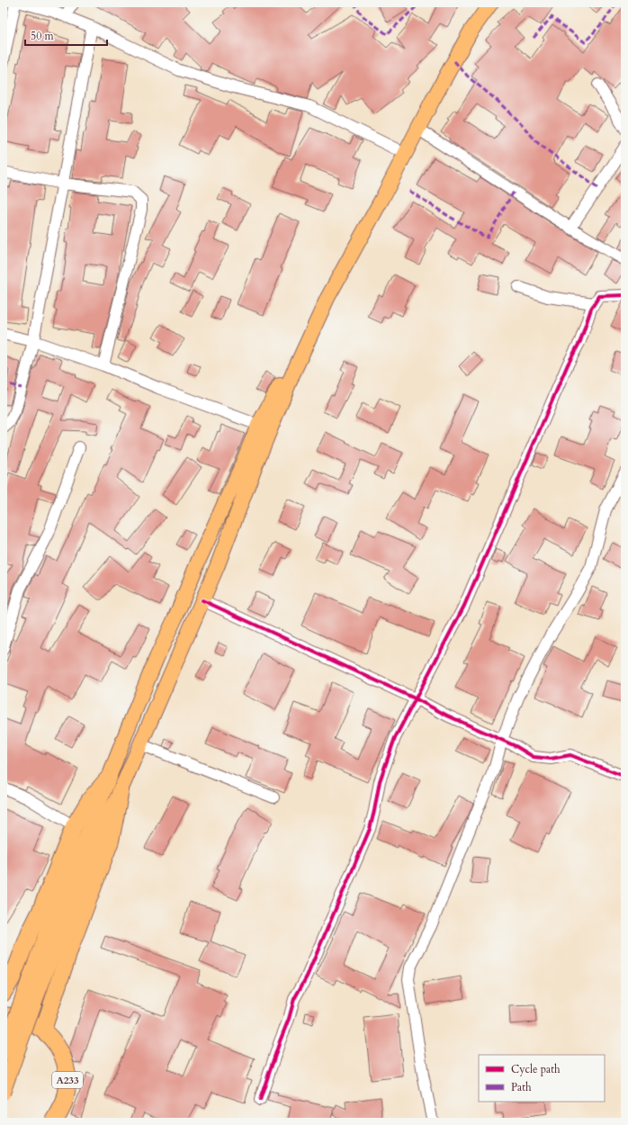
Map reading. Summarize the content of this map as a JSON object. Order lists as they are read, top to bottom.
{
  "streets": {
    "highway": ["A233"]
  },
  "legend": ["Cycle path", "Path"],
  "scale_bar": "50 m"
}
